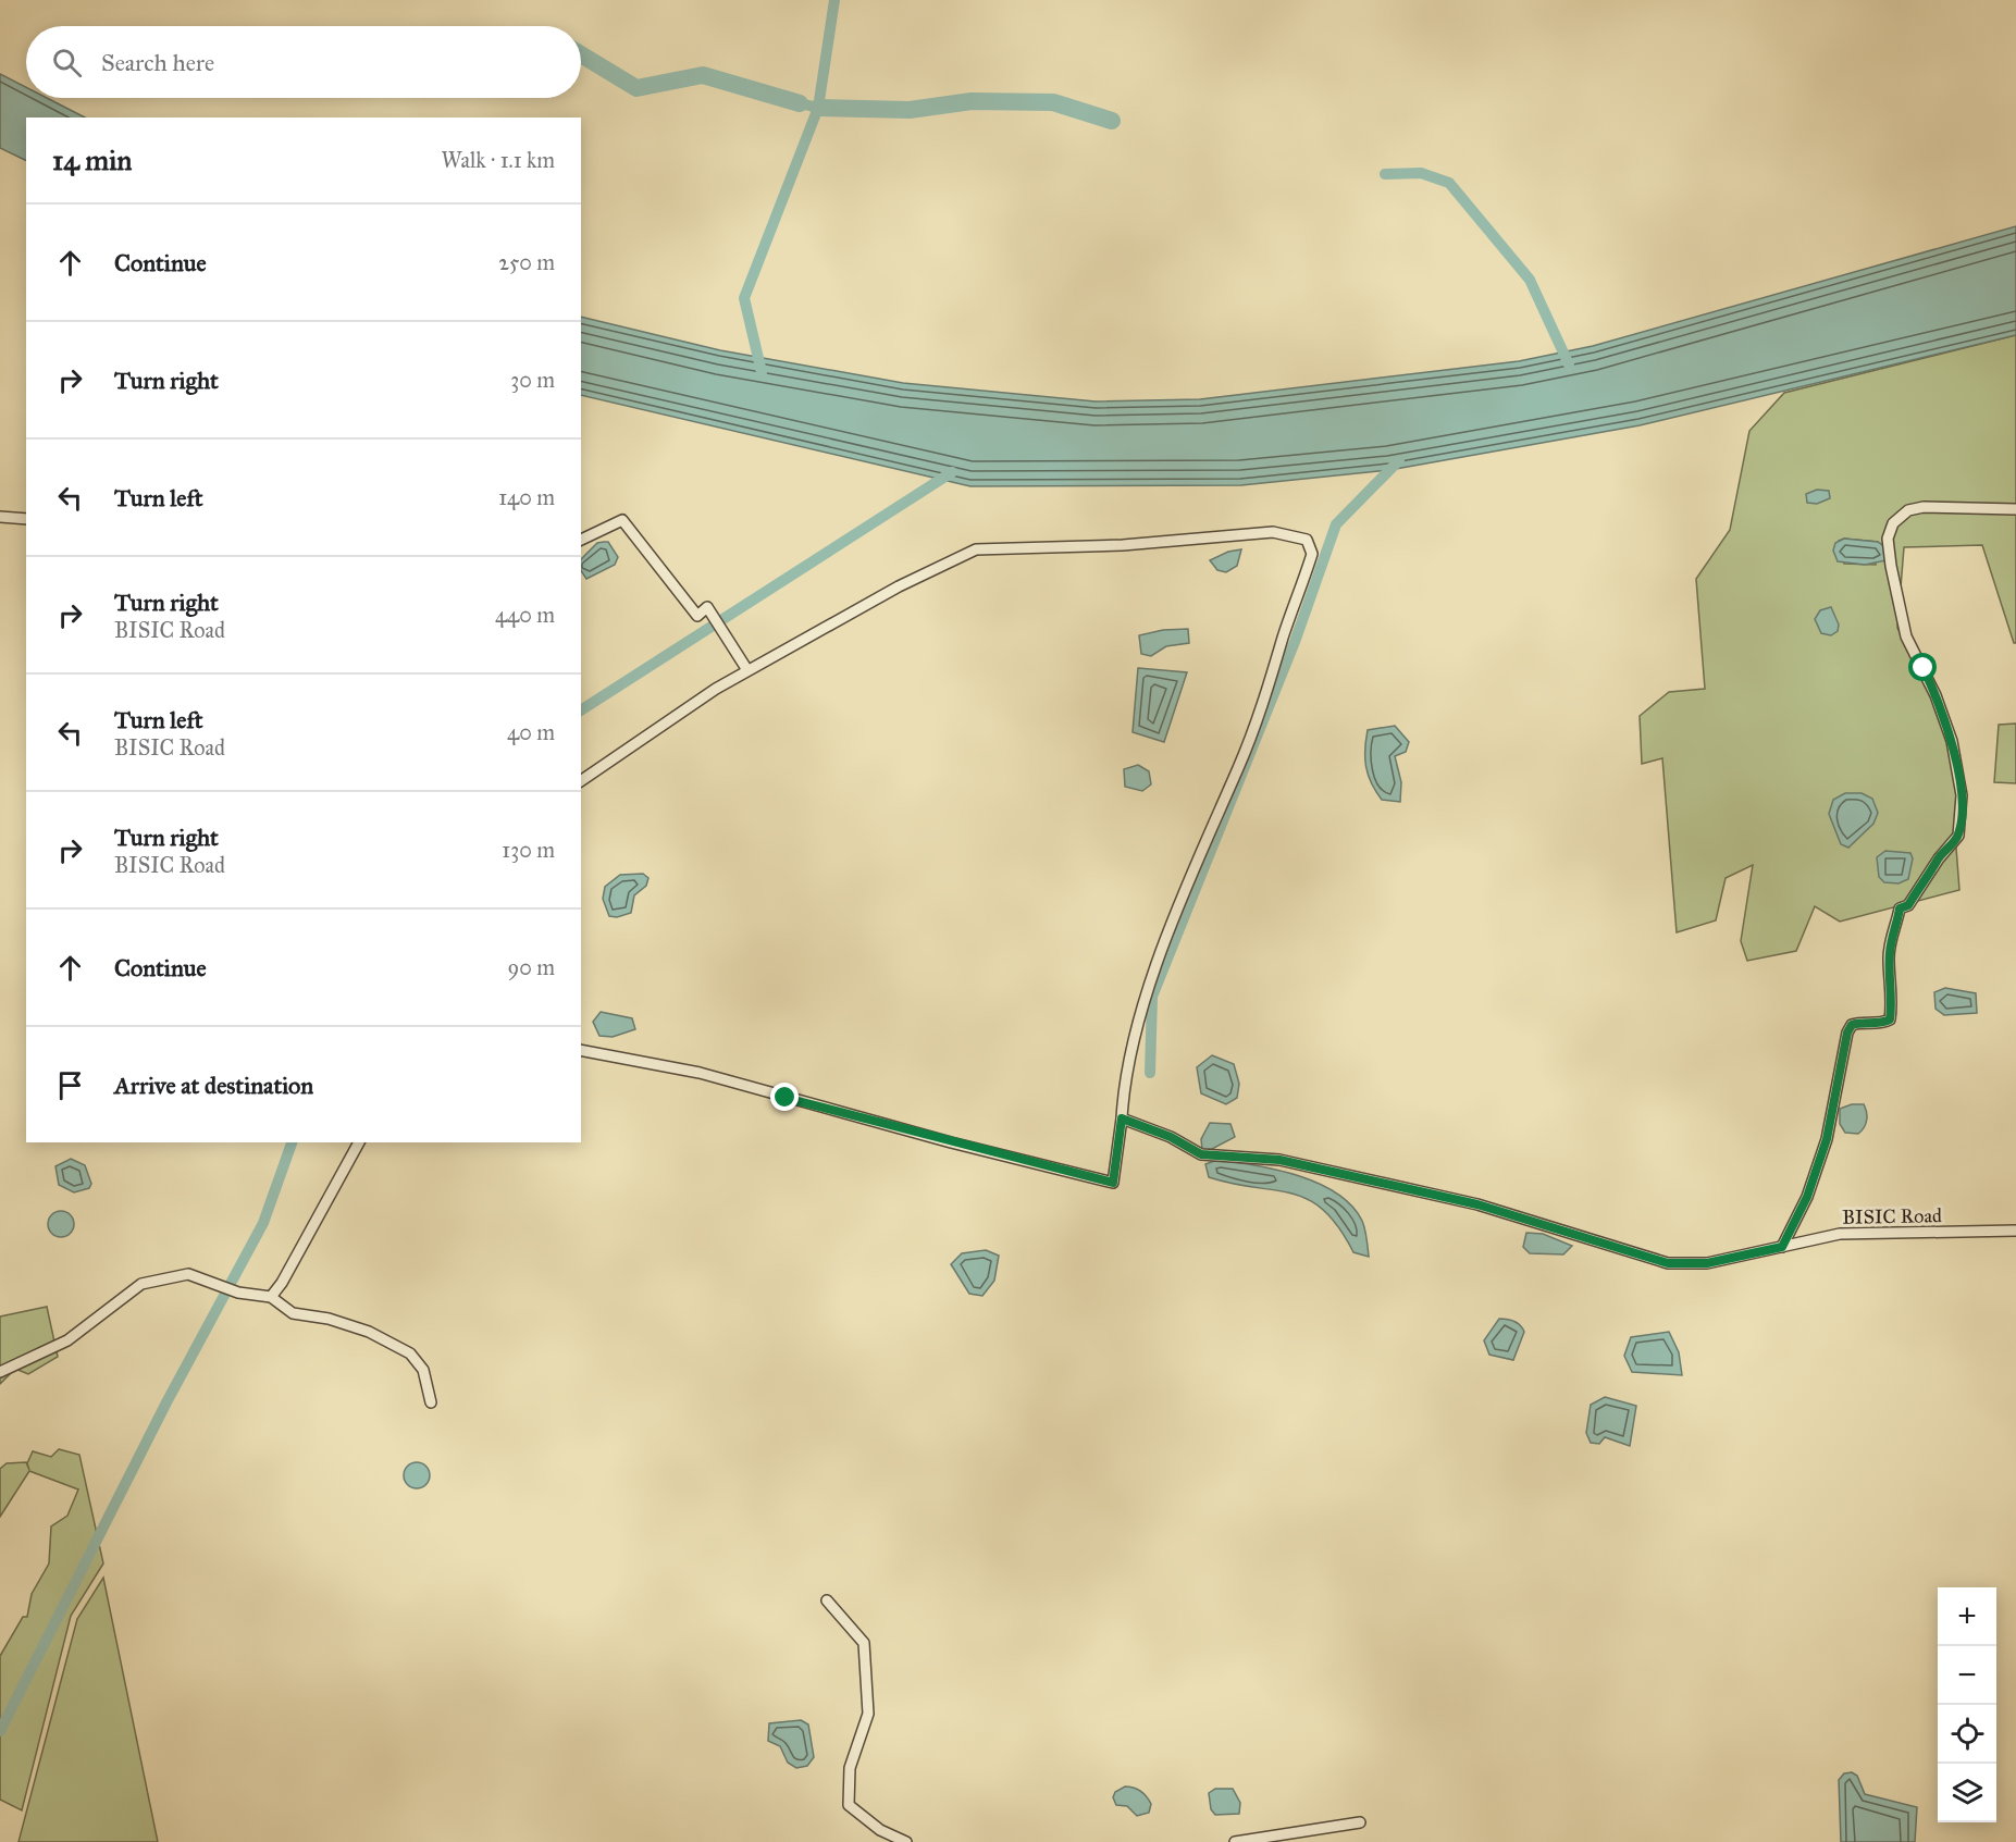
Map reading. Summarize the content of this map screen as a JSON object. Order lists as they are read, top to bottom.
{
  "streets": {
    "street": ["BISIC Road"]
  },
  "page": {
    "search": "Search here",
    "heading": ["14 min", "Walk · 1.1 km"],
    "list": [
      ["Continue", "250 m"],
      ["Turn right", "30 m"],
      ["Turn left", "140 m"],
      ["Turn right", "BISIC Road", "440 m"],
      ["Turn left", "BISIC Road", "40 m"],
      ["Turn right", "BISIC Road", "130 m"],
      ["Continue", "90 m"],
      "Arrive at destination"
    ],
    "map_buttons": ["+", "−"]
  }
}
